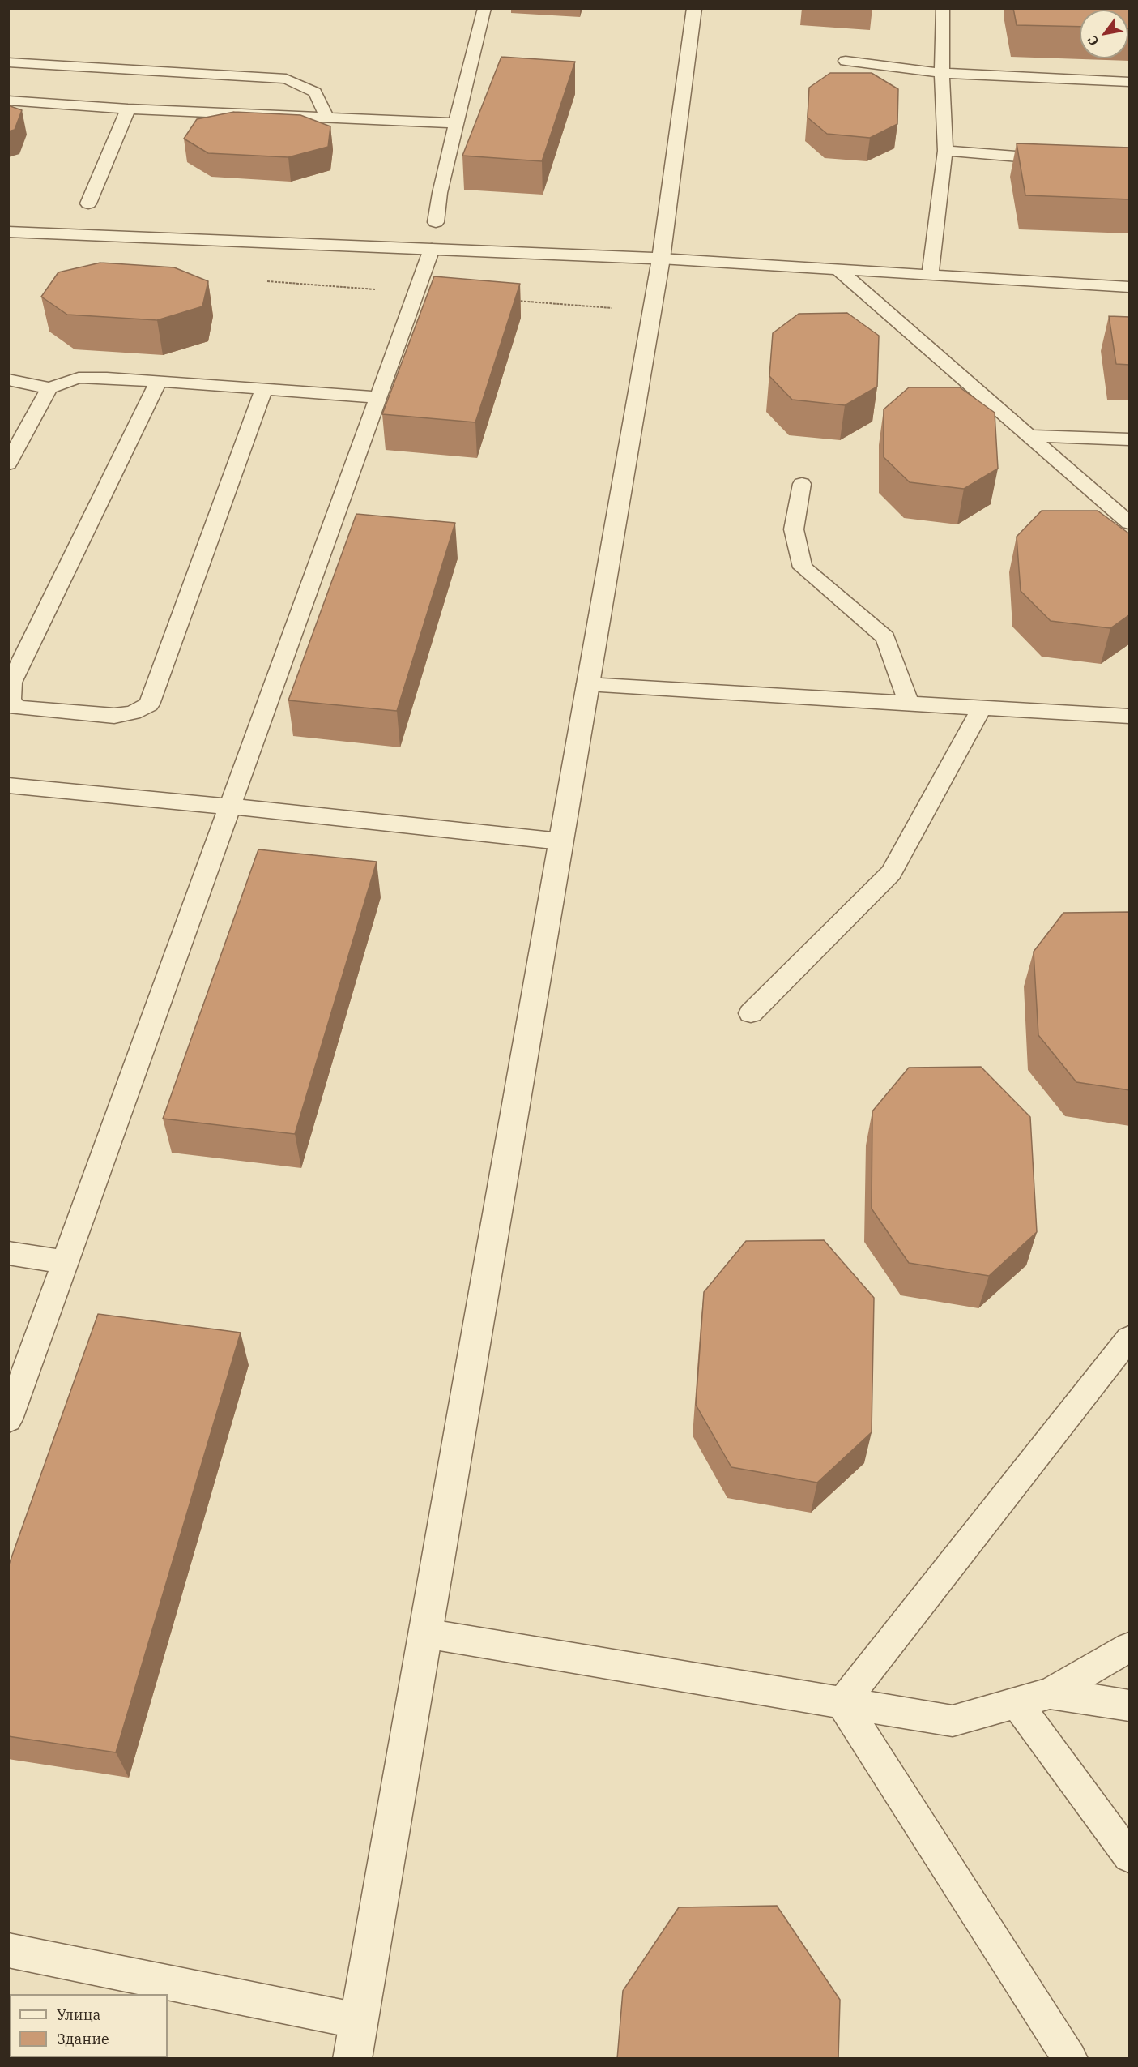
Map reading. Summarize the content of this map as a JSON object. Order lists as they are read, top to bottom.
{
  "legend": ["Улица", "Здание"],
  "north": "bottom left"
}
